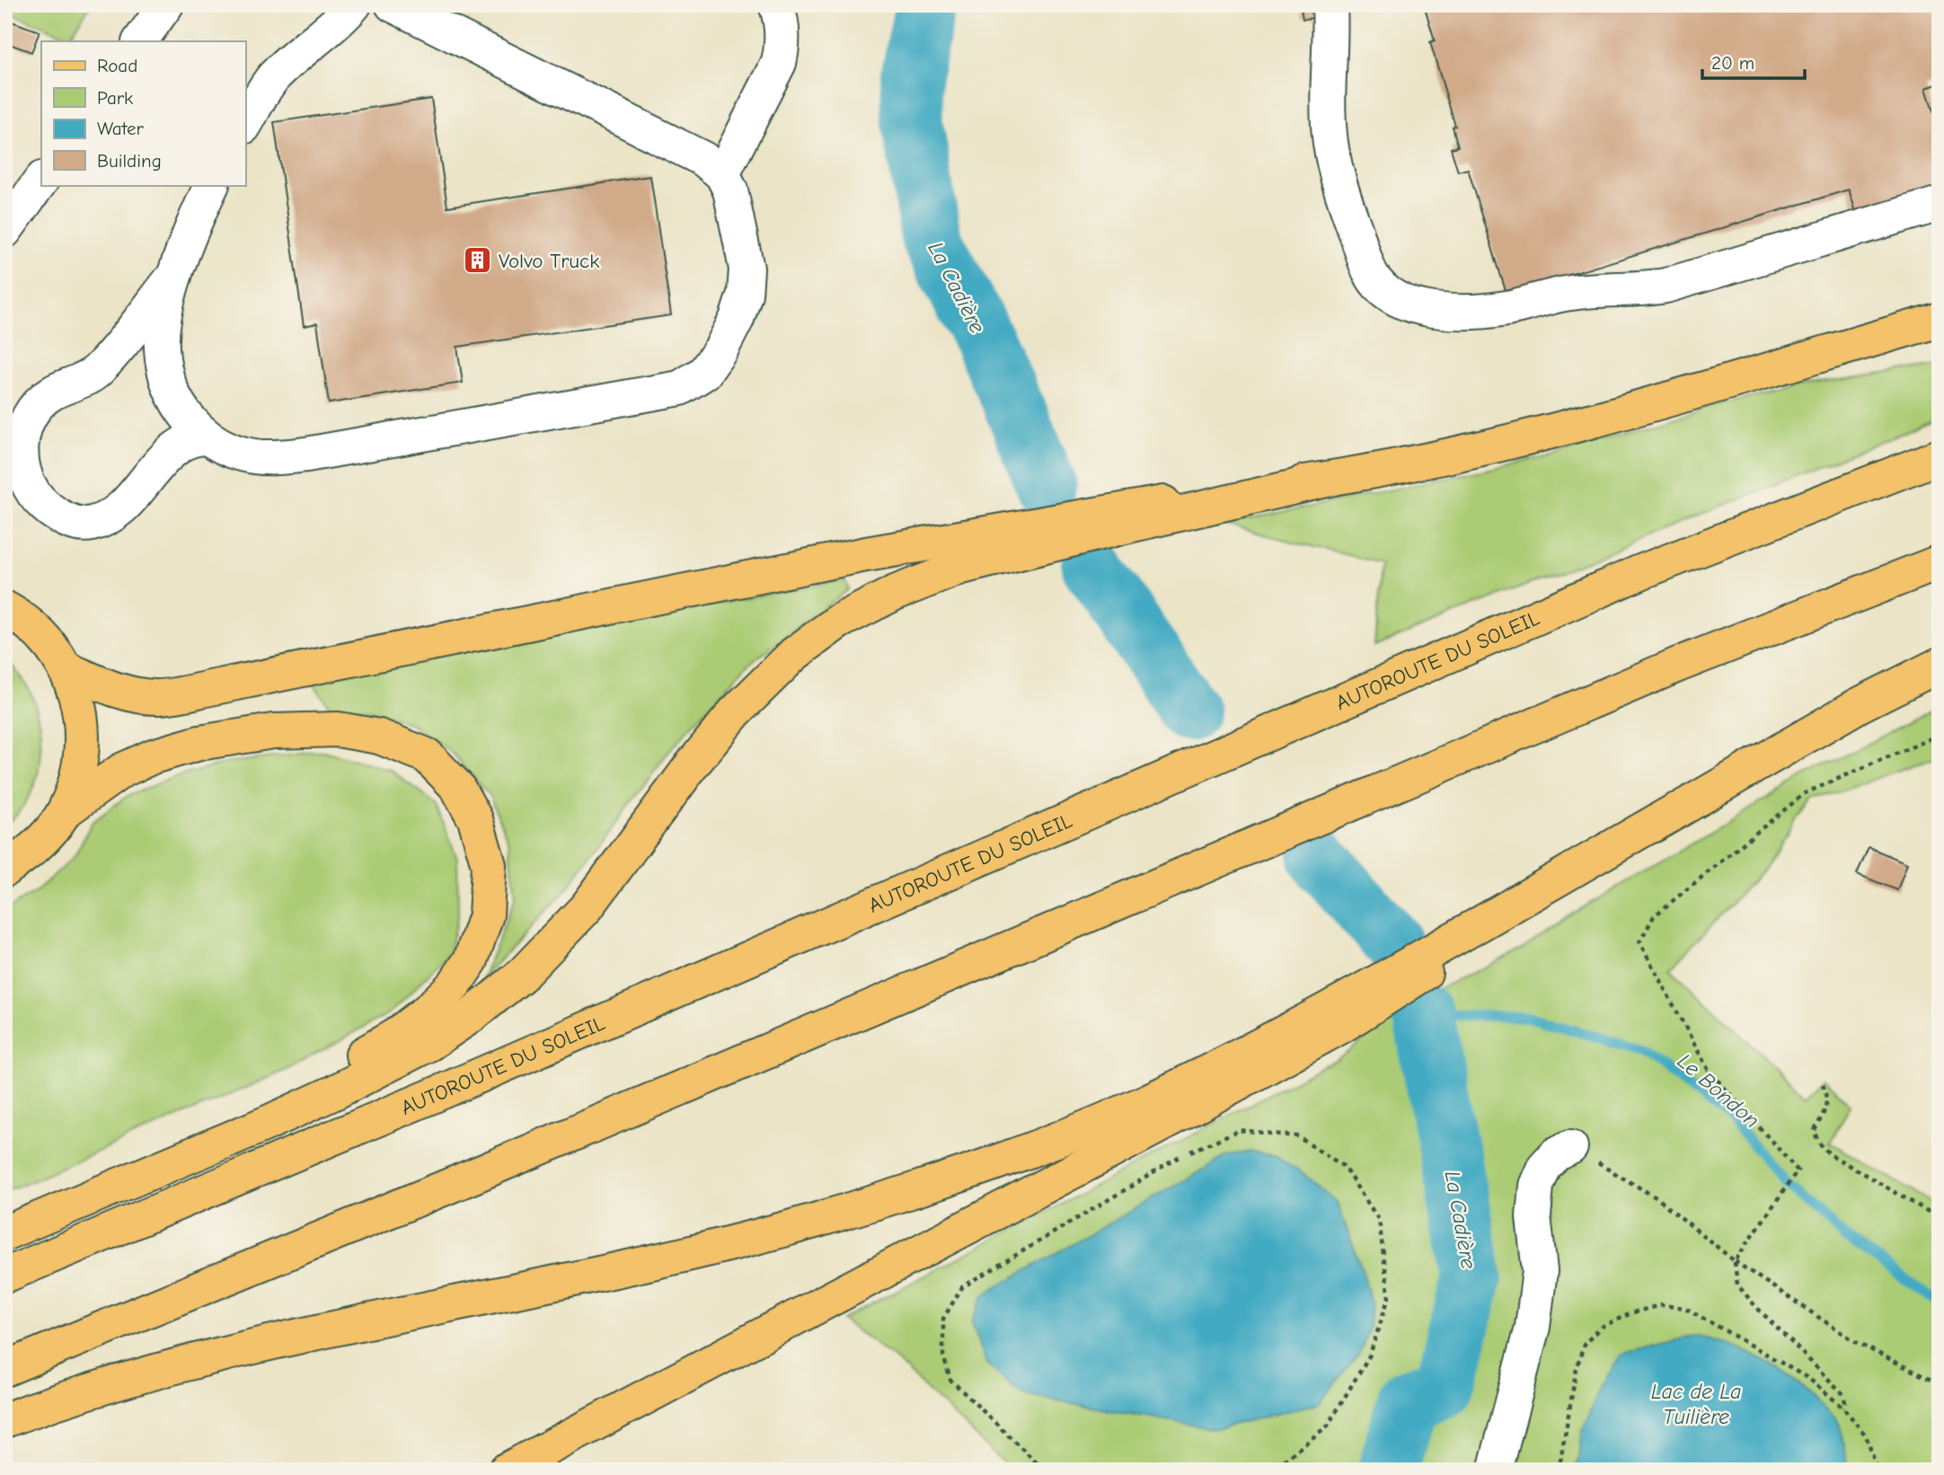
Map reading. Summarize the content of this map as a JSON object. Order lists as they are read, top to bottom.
{
  "streets": {
    "main road": ["AUTOROUTE DU SOLEIL"]
  },
  "water": ["La Cadière", "Le Bondon", "Lac de La Tuilière"],
  "places": {
    "building": ["Volvo Truck"]
  },
  "legend": [
    "Road",
    "Park",
    "Water",
    "Building"
  ],
  "scale_bar": "20 m"
}
